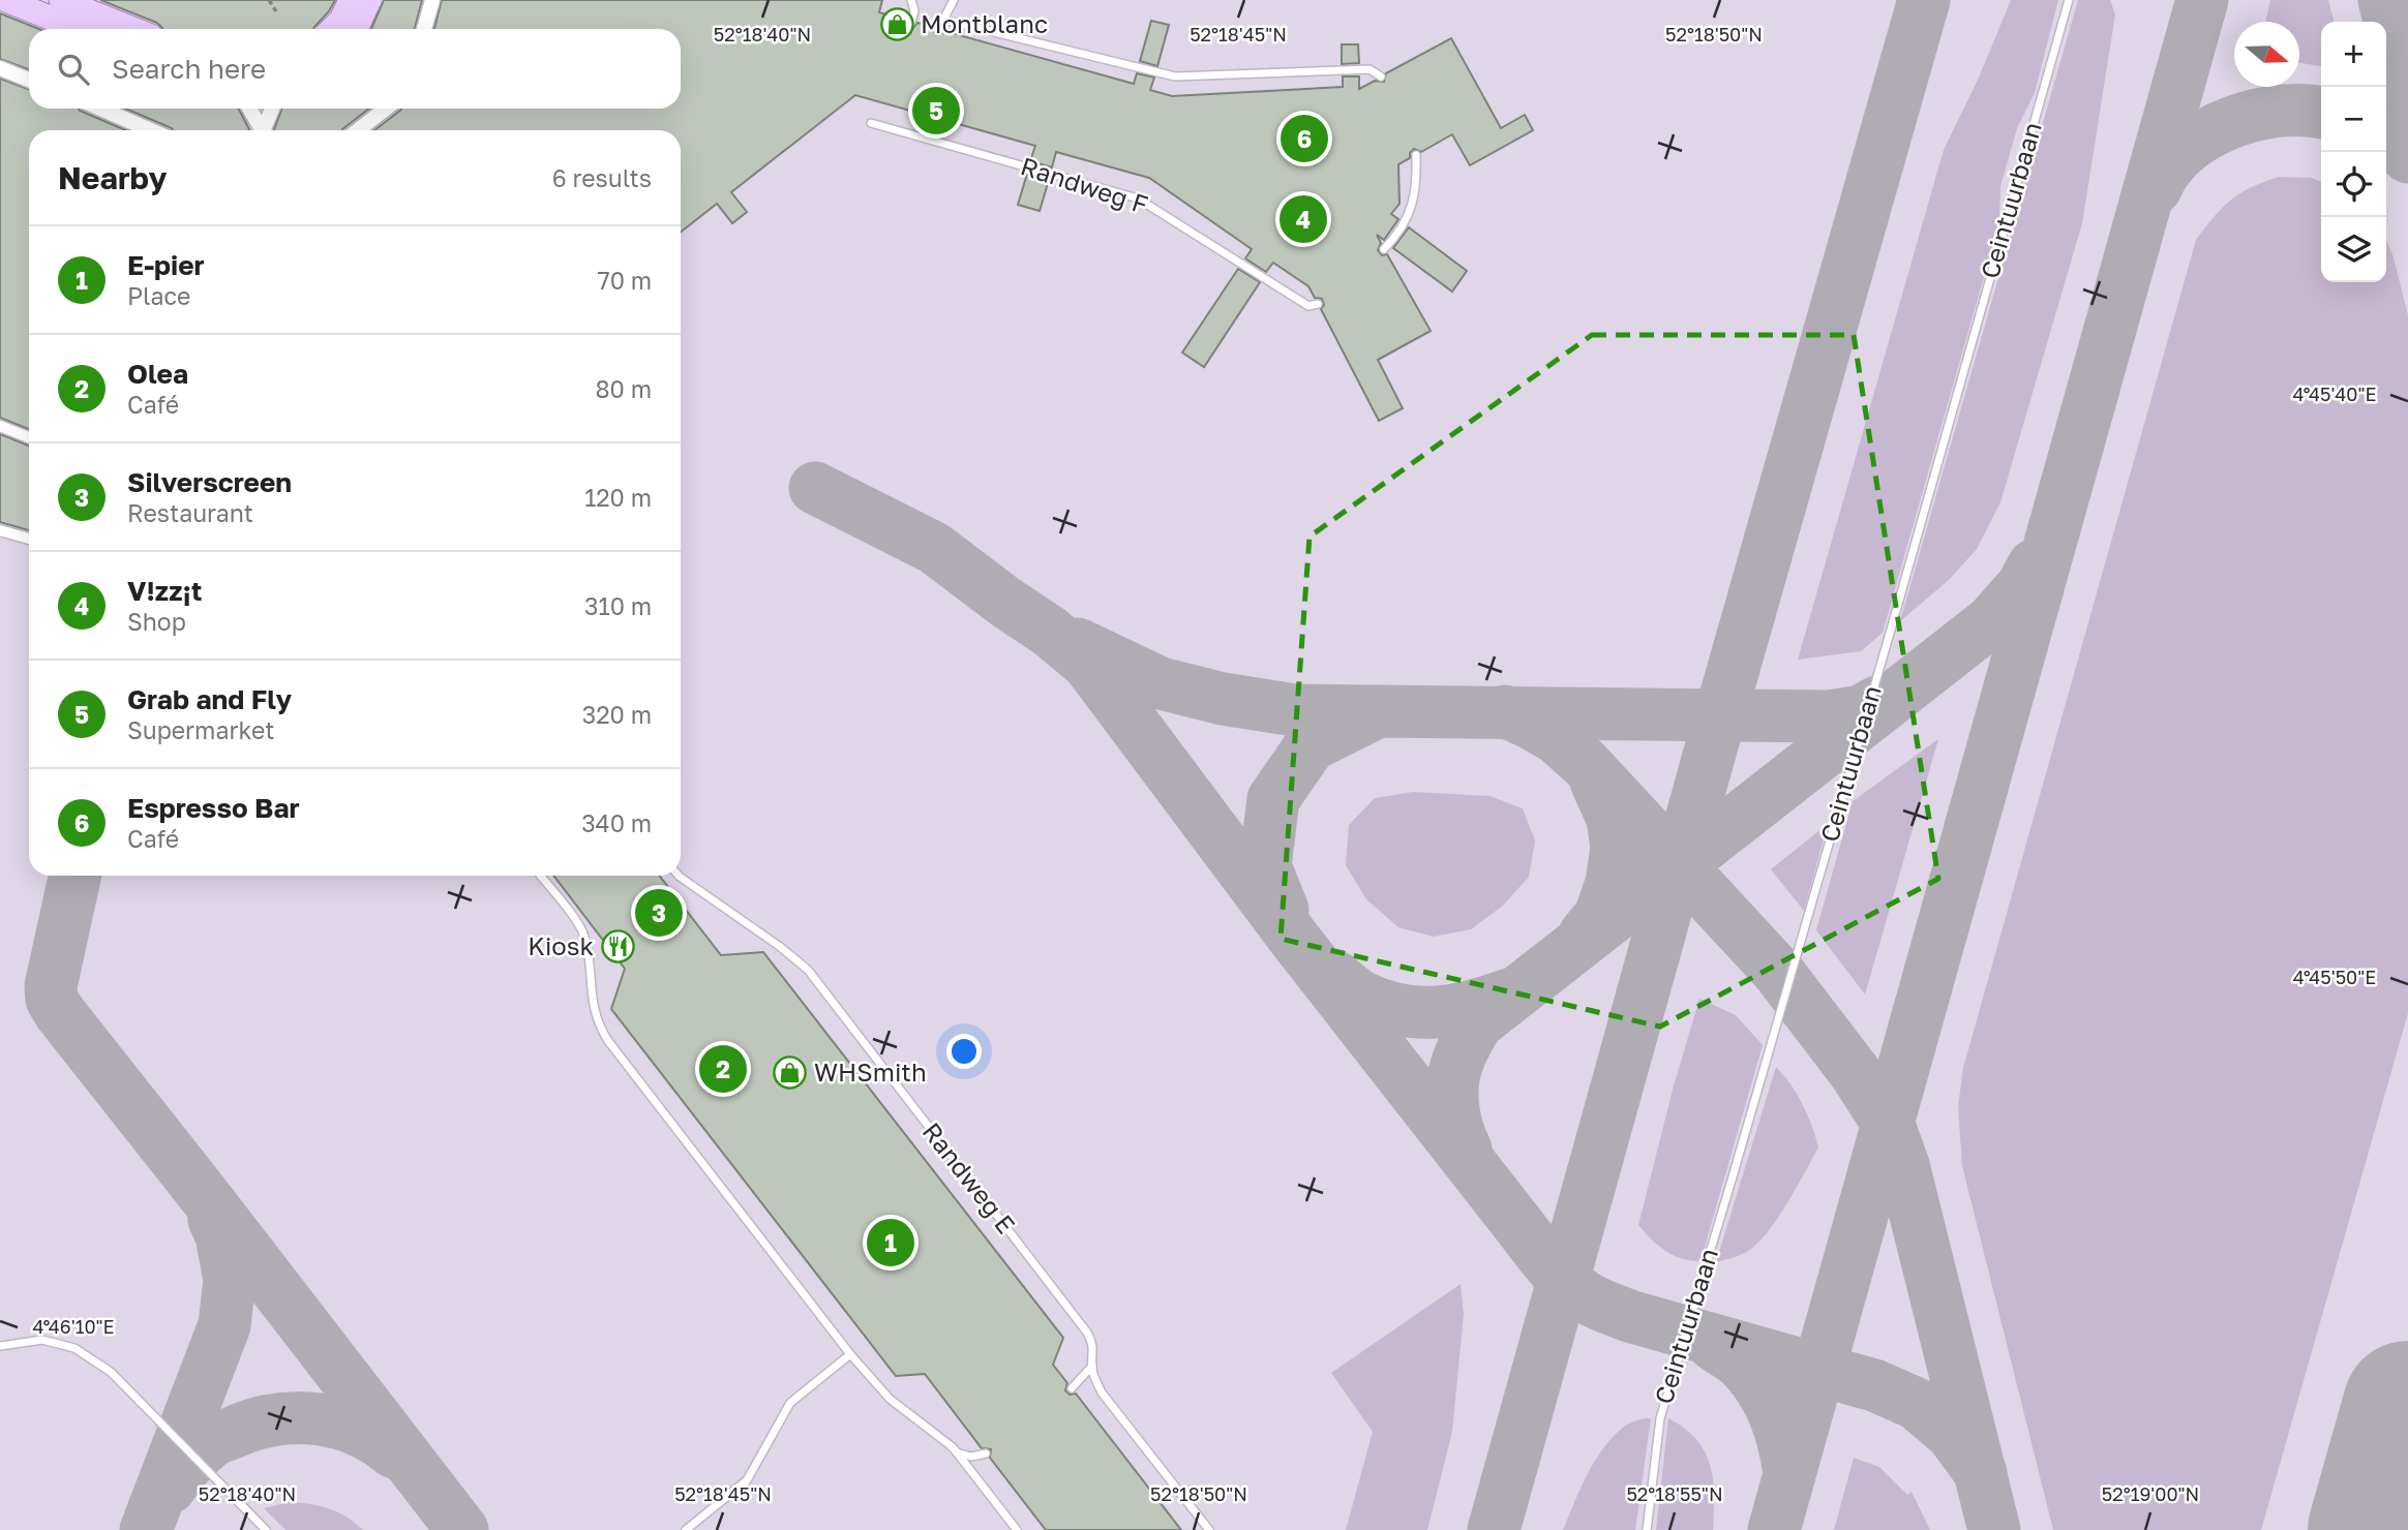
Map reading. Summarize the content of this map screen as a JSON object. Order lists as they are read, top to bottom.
{
  "streets": {
    "lane": ["Randweg F", "Ceintuurbaan", "Randweg E"]
  },
  "places": {
    "shop": ["Montblanc", "WHSmith"],
    "restaurant": ["Kiosk"]
  },
  "north": "right",
  "page": {
    "map_buttons": ["+", "−"],
    "search": "Search here",
    "pins": [
      "5",
      "6",
      "4",
      "3",
      "2",
      "1"
    ],
    "heading": ["Nearby", "6 results"],
    "list": [
      {
        "mark": "1",
        "name": "E-pier",
        "note": "Place",
        "value": "70 m"
      },
      {
        "mark": "2",
        "name": "Olea",
        "note": "Café",
        "value": "80 m"
      },
      {
        "mark": "3",
        "name": "Silverscreen",
        "note": "Restaurant",
        "value": "120 m"
      },
      {
        "mark": "4",
        "name": "V!zz¡t",
        "note": "Shop",
        "value": "310 m"
      },
      {
        "mark": "5",
        "name": "Grab and Fly",
        "note": "Supermarket",
        "value": "320 m"
      },
      {
        "mark": "6",
        "name": "Espresso Bar",
        "note": "Café",
        "value": "340 m"
      }
    ]
  },
  "coordinates": [
    "52°18'40\"N",
    "52°18'45\"N",
    "52°18'50\"N",
    "4°45'40\"E",
    "4°45'50\"E",
    "4°46'10\"E",
    "52°18'55\"N",
    "52°19'00\"N"
  ]
}
